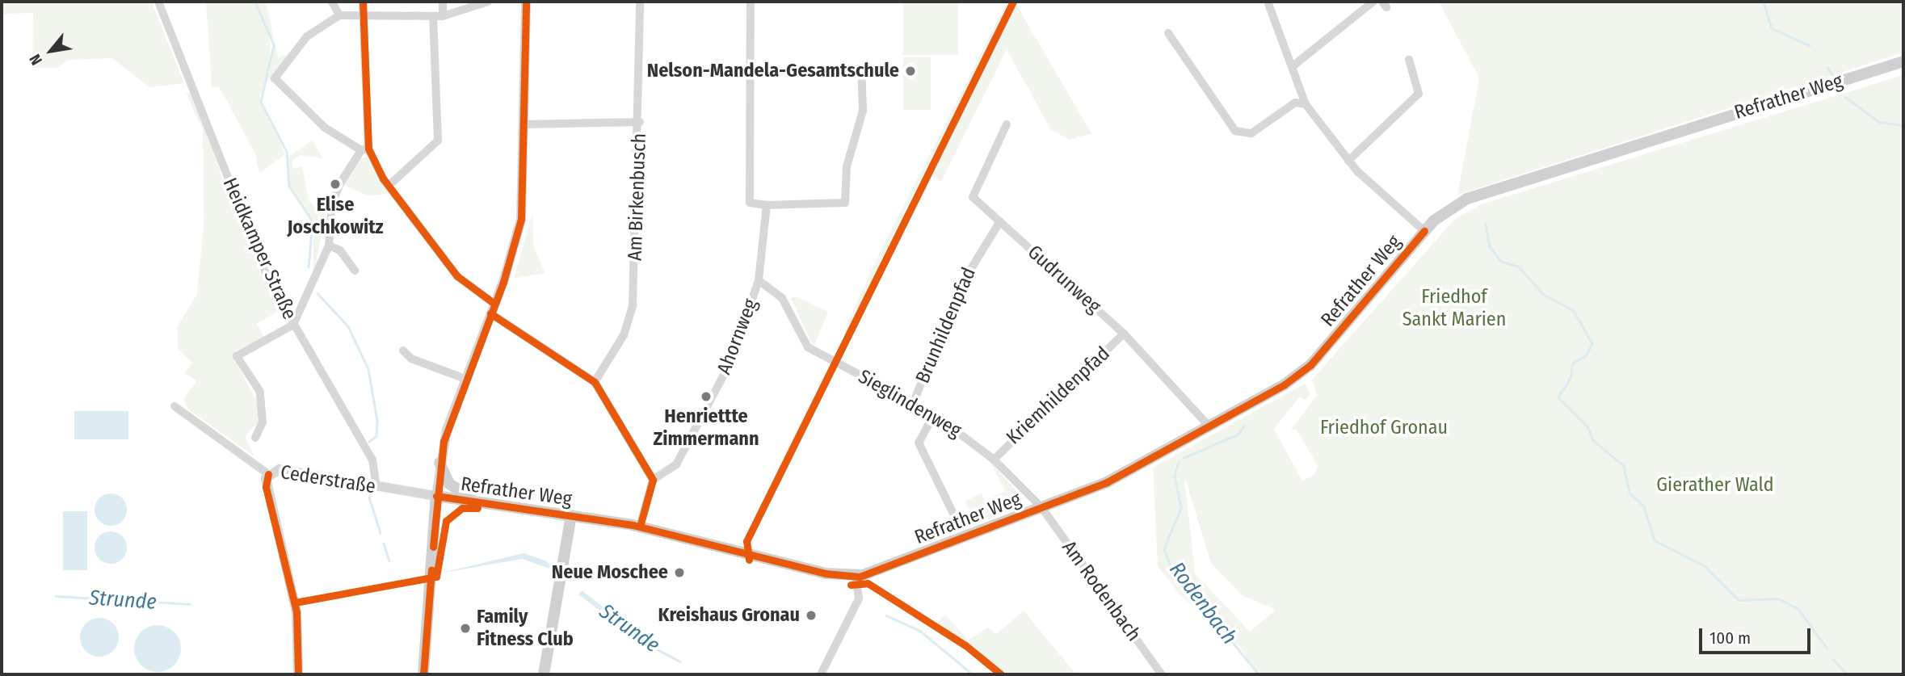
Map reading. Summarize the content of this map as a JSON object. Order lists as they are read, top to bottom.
{
  "streets": {
    "main road": ["Refrather Weg"],
    "street": [
      "Am Birkenbusch",
      "Heidkamper Straße",
      "Gudrunweg",
      "Brunhildenpfad",
      "Ahornweg",
      "Kriemhildenpfad",
      "Sieglindenweg",
      "Cederstraße",
      "Am Rodenbach"
    ]
  },
  "crossings": [
    ["Refrather Weg", "Gudrunweg"],
    ["Refrather Weg", "Sieglindenweg"],
    ["Refrather Weg", "Cederstraße"],
    ["Refrather Weg", "Am Rodenbach"],
    ["Heidkamper Straße", "Cederstraße"],
    ["Gudrunweg", "Brunhildenpfad"],
    ["Gudrunweg", "Kriemhildenpfad"],
    ["Brunhildenpfad", "Sieglindenweg"],
    ["Ahornweg", "Sieglindenweg"],
    ["Kriemhildenpfad", "Sieglindenweg"],
    ["Sieglindenweg", "Am Rodenbach"]
  ],
  "water": ["Strunde", "Rodenbach"],
  "parks": ["Friedhof Sankt Marien", "Friedhof Gronau", "Gierather Wald"],
  "places": [
    "Nelson-Mandela-Gesamtschule",
    "Elise Joschkowitz",
    "Henriettte Zimmermann",
    "Neue Moschee",
    "Kreishaus Gronau",
    "Family Fitness Club"
  ],
  "scale_bar": "100 m",
  "north": "bottom left"
}
